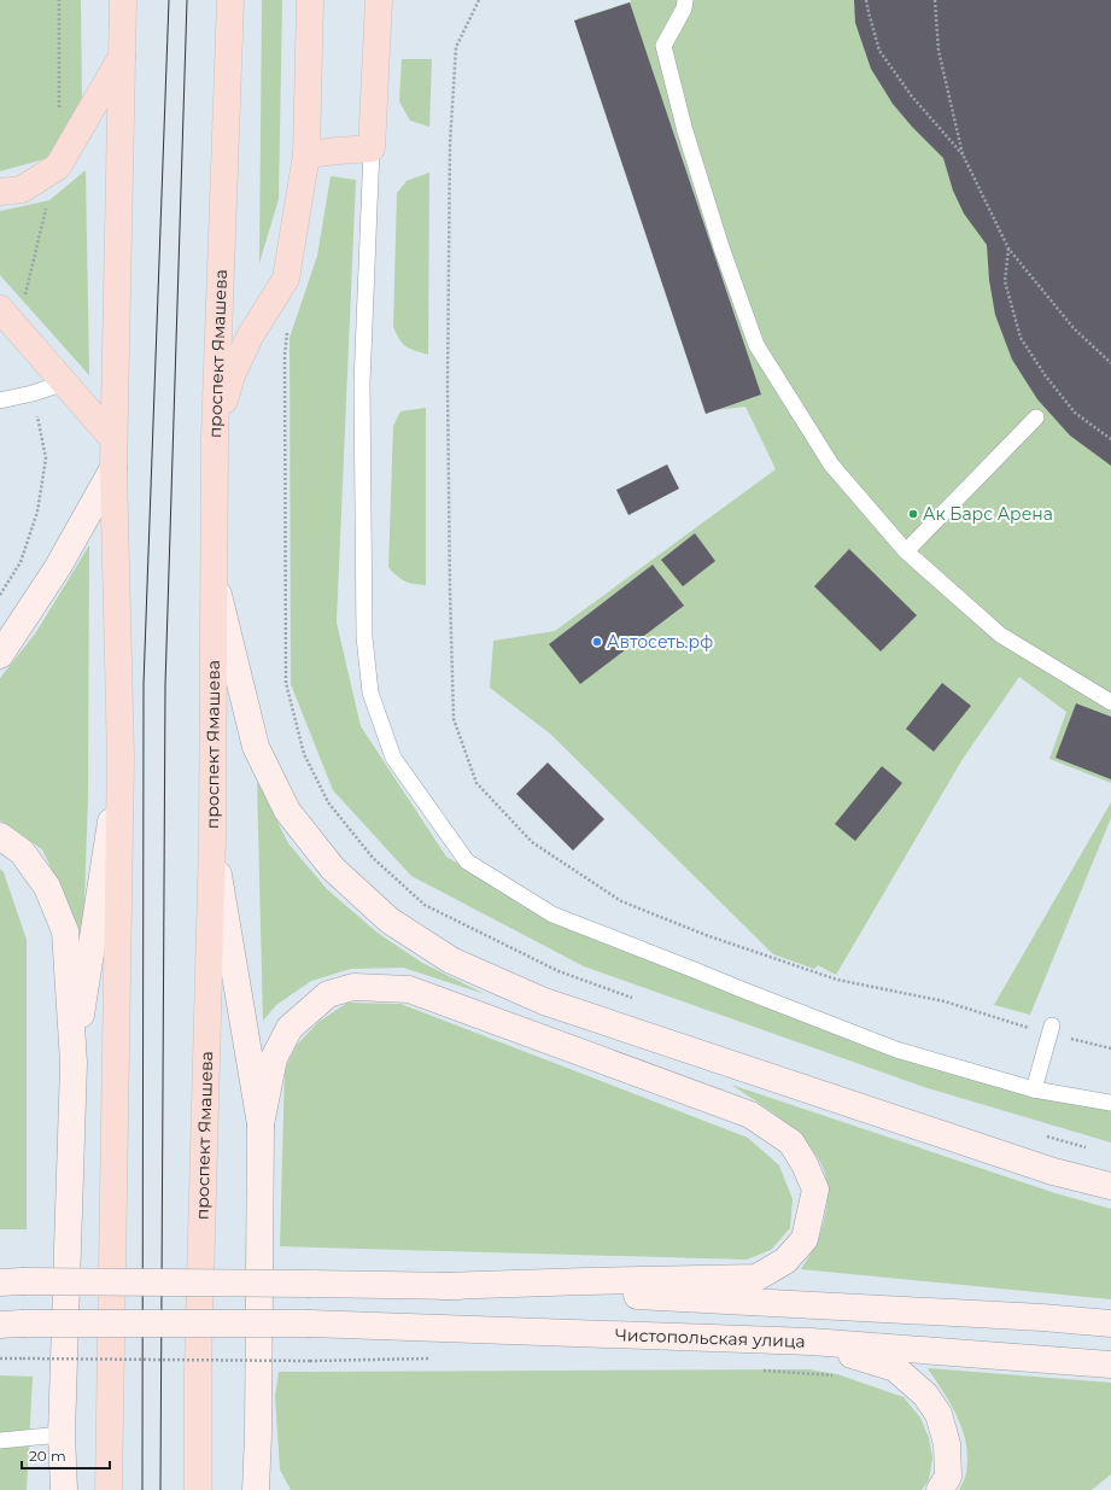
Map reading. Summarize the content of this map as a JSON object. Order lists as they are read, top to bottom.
{
  "streets": {
    "main road": ["проспект Ямашева", "Чистопольская улица"]
  },
  "places": ["Ак Барс Арена", "Автосеть.рф"],
  "scale_bar": "20 m"
}
